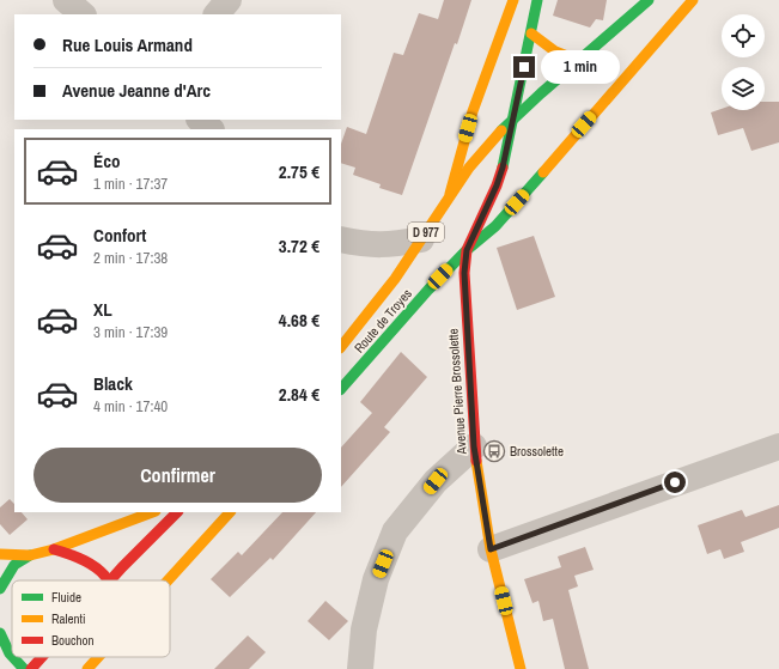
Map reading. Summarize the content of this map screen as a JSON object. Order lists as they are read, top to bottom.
{
  "streets": {
    "main road": ["D 977", "Route de Troyes", "Avenue Pierre Brossolette"]
  },
  "crossings": [
    ["Route de Troyes", "Avenue Pierre Brossolette"]
  ],
  "places": {
    "bus stop": ["Brossolette"]
  },
  "legend": ["Fluide", "Ralenti", "Bouchon"],
  "page": {
    "banner": ["Rue Louis Armand", "Avenue Jeanne d'Arc"],
    "bubble": "1 min",
    "list": [
      {
        "name": "Éco",
        "note": "1 min · 17:37",
        "value": "2.75 €"
      },
      {
        "name": "Confort",
        "note": "2 min · 17:38",
        "value": "3.72 €"
      },
      {
        "name": "XL",
        "note": "3 min · 17:39",
        "value": "4.68 €"
      },
      {
        "name": "Black",
        "note": "4 min · 17:40",
        "value": "2.84 €"
      }
    ],
    "buttons": "Confirmer"
  }
}
